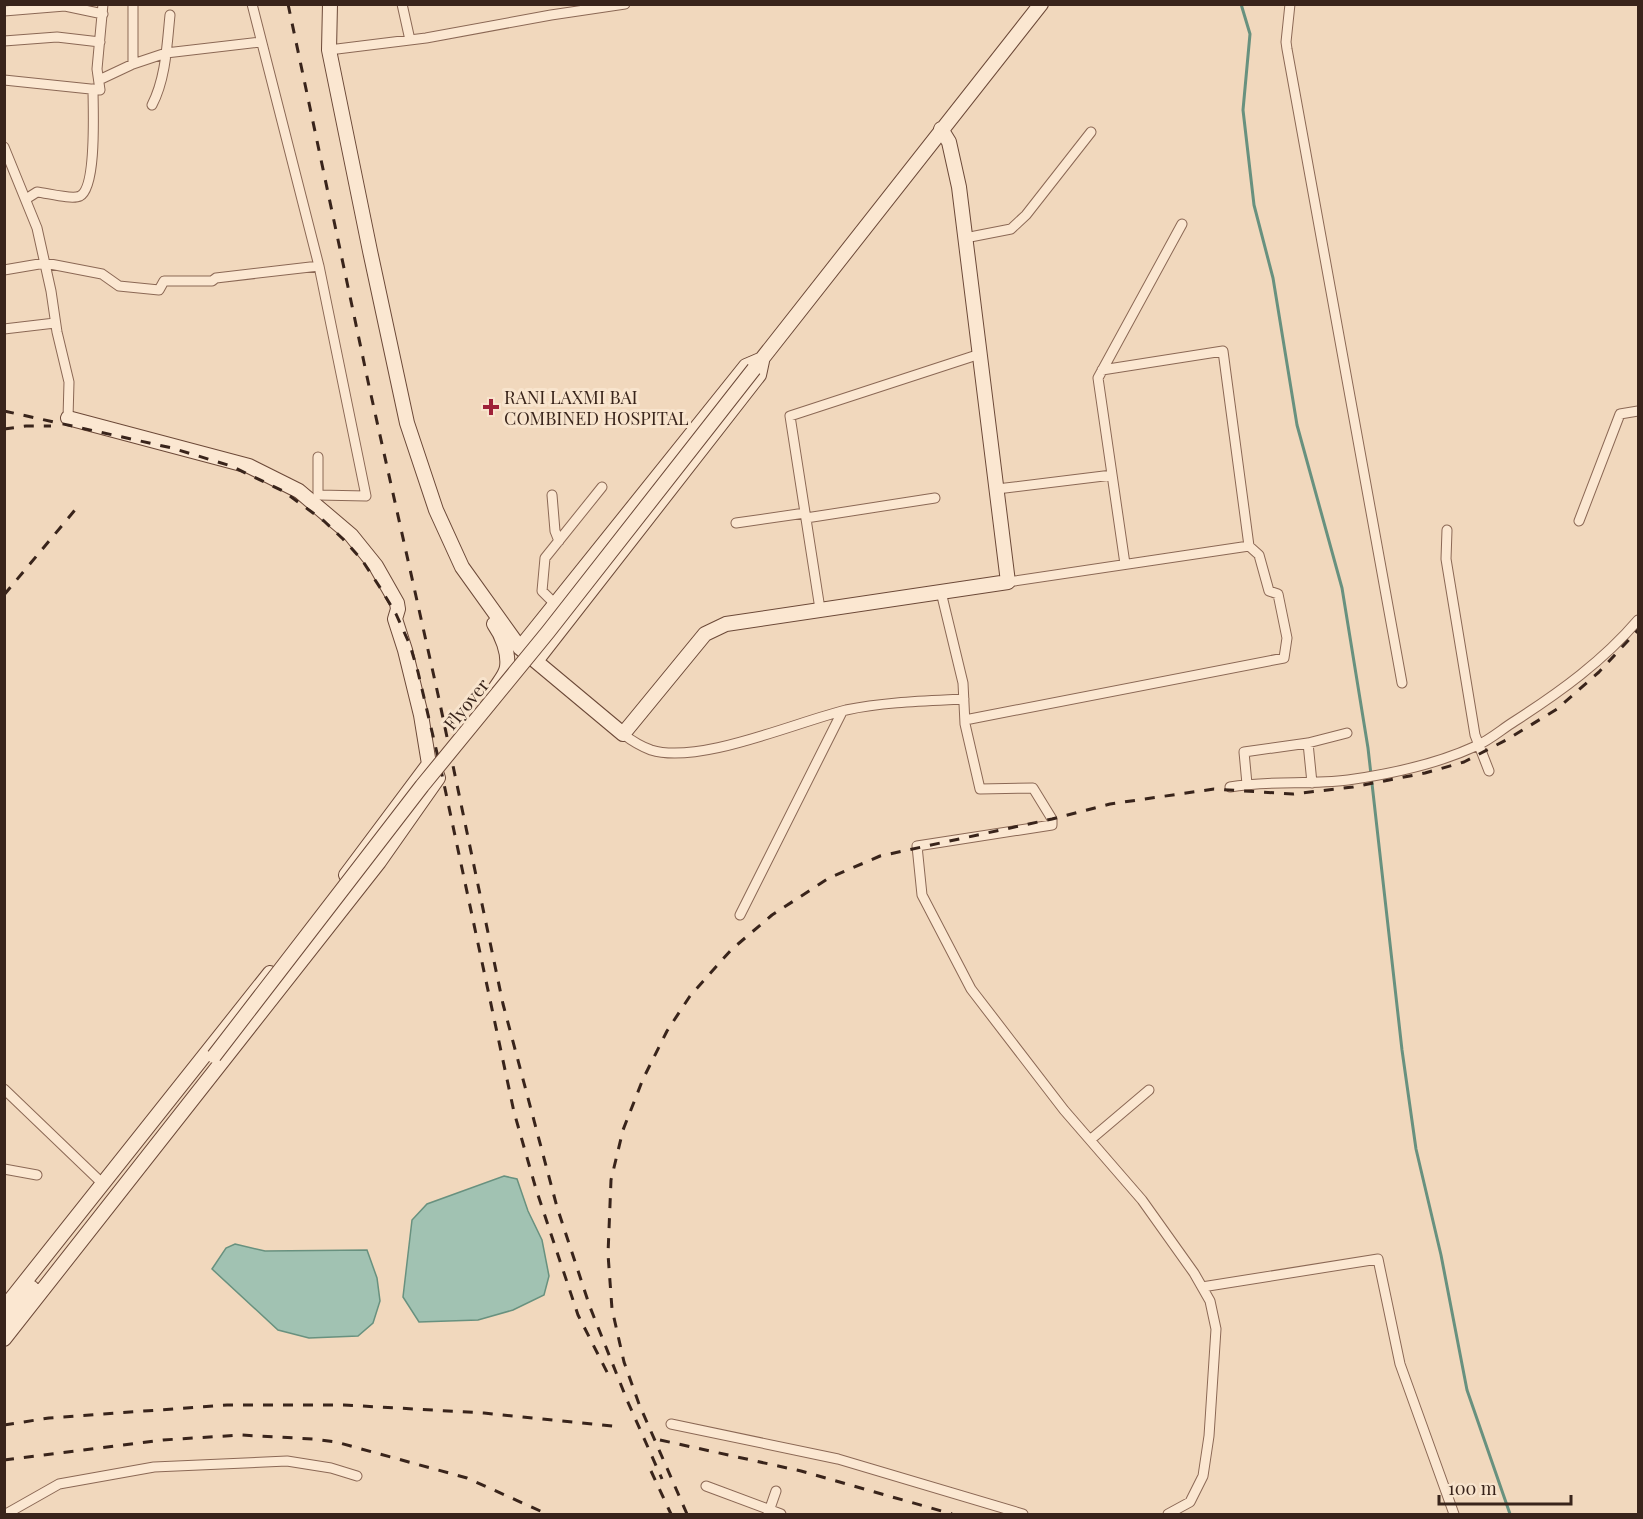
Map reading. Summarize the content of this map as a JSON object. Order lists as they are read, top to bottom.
{
  "streets": {
    "street": ["Flyover"]
  },
  "places": {
    "health": ["RANI LAXMI BAI COMBINED HOSPITAL"]
  },
  "scale_bar": "100 m"
}
